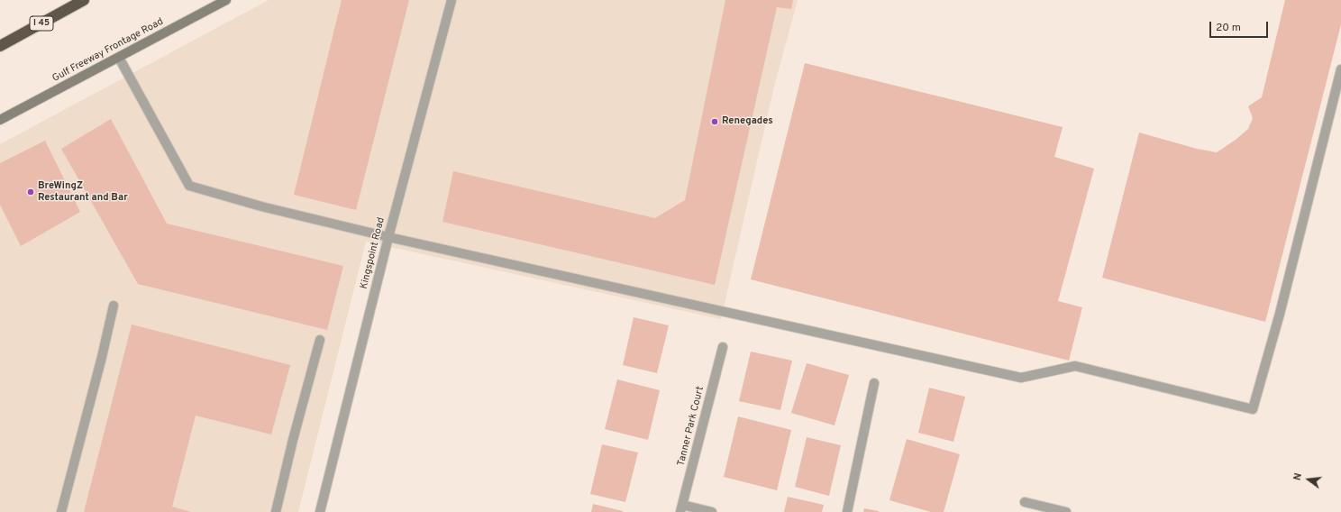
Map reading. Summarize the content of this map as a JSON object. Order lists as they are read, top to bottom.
{
  "streets": {
    "highway": ["I 45"],
    "main road": ["Gulf Freeway Frontage Road"],
    "street": ["Kingspoint Road", "Tanner Park Court"]
  },
  "places": ["Renegades", "BreWingZ Restaurant and Bar"],
  "scale_bar": "20 m",
  "north": "left"
}
